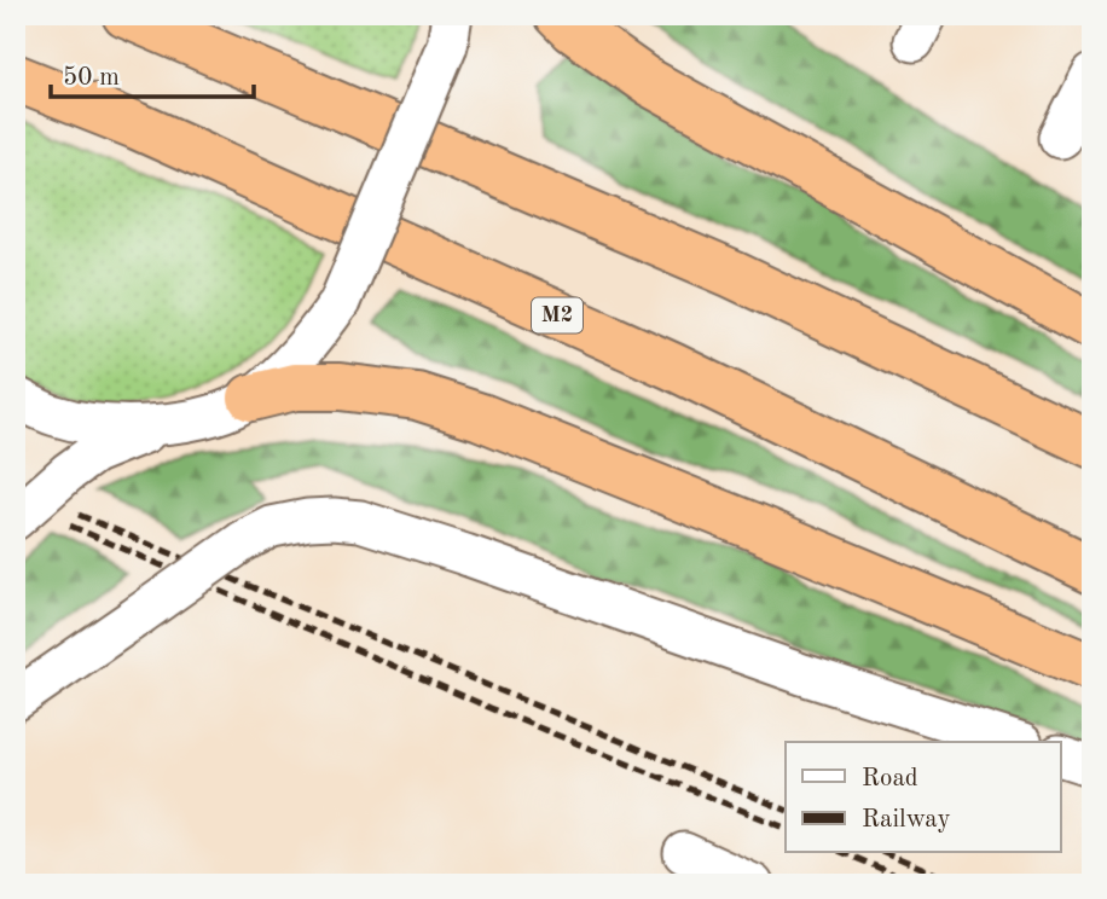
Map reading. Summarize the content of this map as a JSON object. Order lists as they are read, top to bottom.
{
  "streets": {
    "highway": ["M2"]
  },
  "legend": ["Road", "Railway"],
  "scale_bar": "50 m"
}
